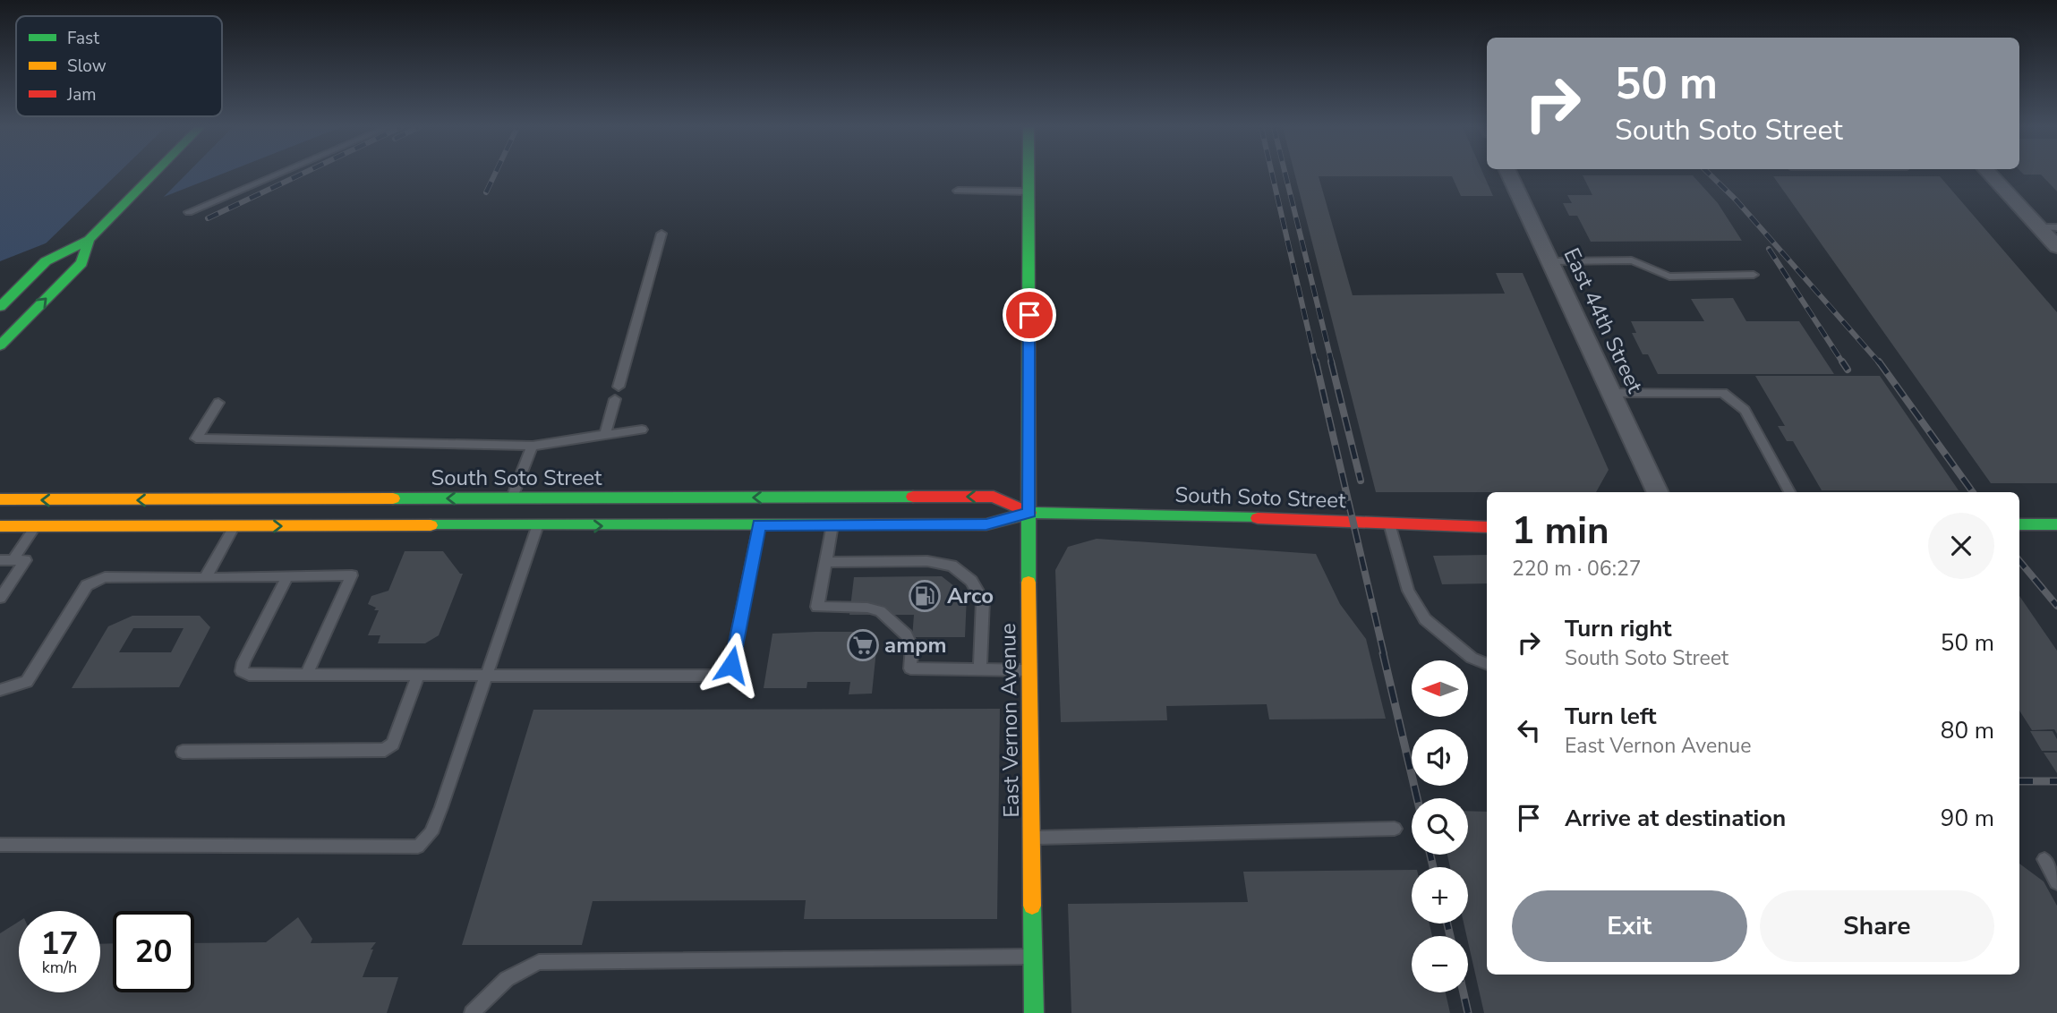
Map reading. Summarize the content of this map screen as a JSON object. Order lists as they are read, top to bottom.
{
  "streets": {
    "main road": ["South Soto Street", "East Vernon Avenue"],
    "street": ["East 44th Street"]
  },
  "crossings": [
    ["South Soto Street", "East Vernon Avenue"]
  ],
  "places": {
    "fuel station": ["Arco"],
    "supermarket": ["ampm"]
  },
  "legend": ["Fast", "Slow", "Jam"],
  "north": "left",
  "page": {
    "turn": ["50 m", "South Soto Street"],
    "heading": ["1 min", "220 m · 06:27"],
    "list": [
      {
        "name": "Turn right",
        "note": "South Soto Street",
        "value": "50 m"
      },
      {
        "name": "Turn left",
        "note": "East Vernon Avenue",
        "value": "80 m"
      },
      {
        "name": "Arrive at destination",
        "value": "90 m"
      }
    ],
    "map_buttons": ["+", "−"],
    "buttons": ["Exit", "Share"],
    "speed": "17 km/h",
    "limit": "20"
  }
}
